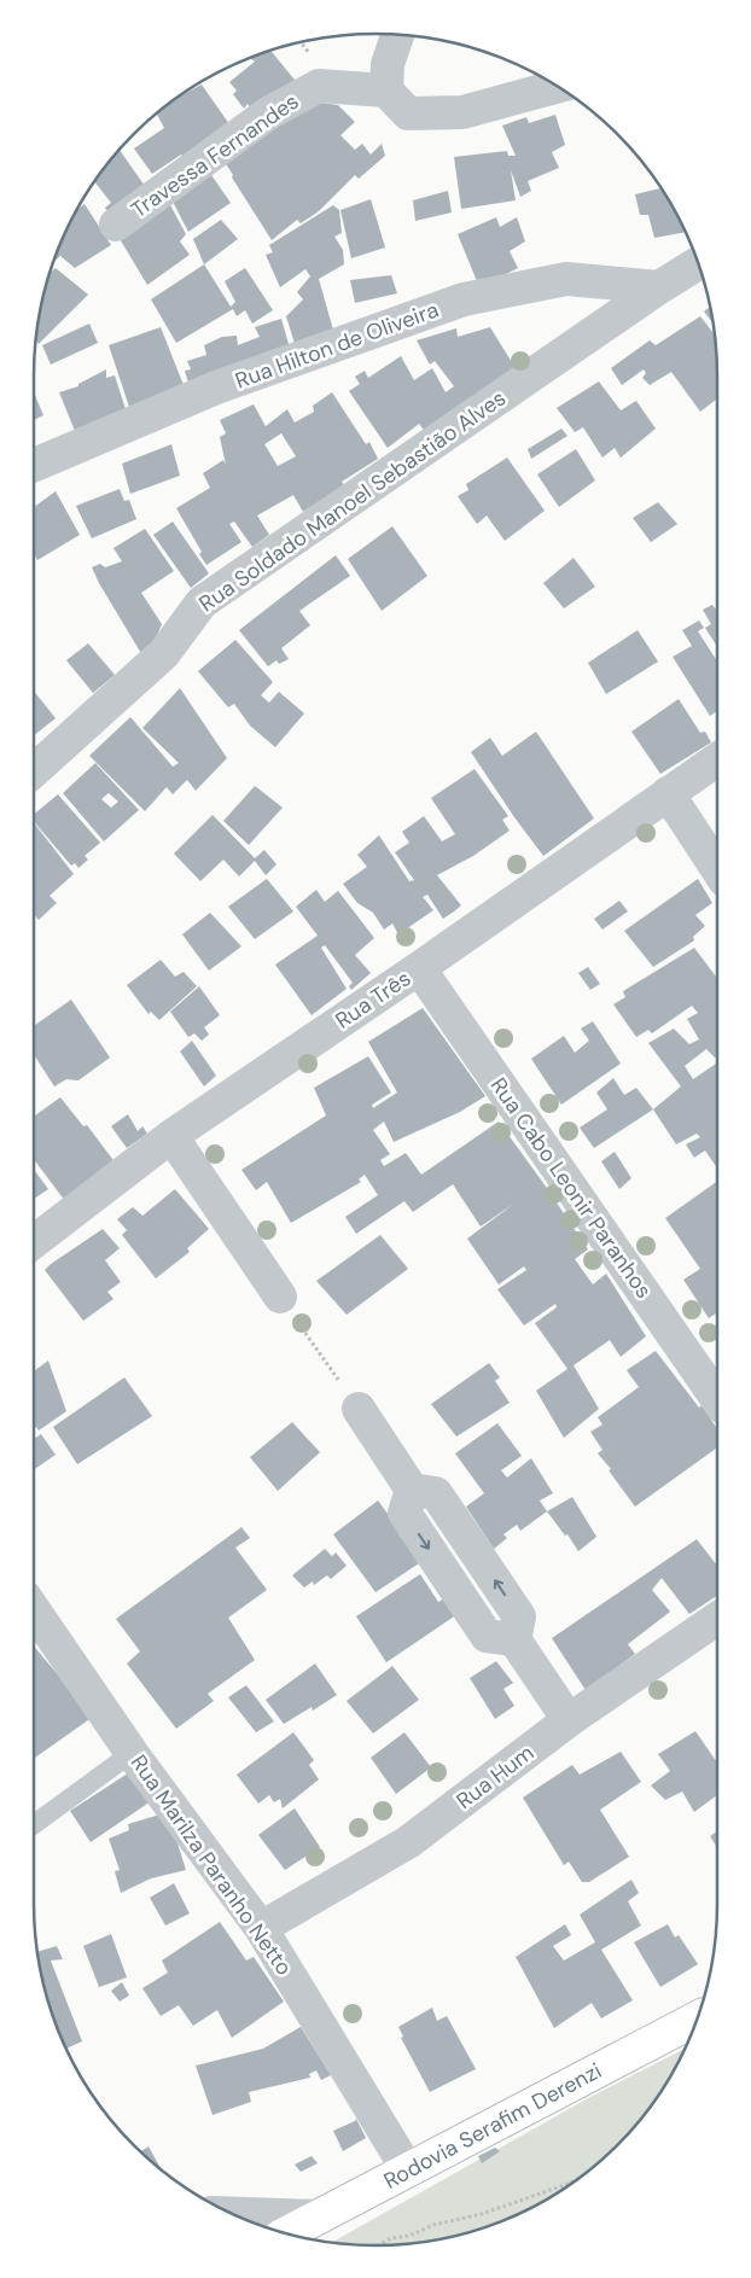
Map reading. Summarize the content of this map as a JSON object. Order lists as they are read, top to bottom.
{
  "streets": {
    "main road": ["Rodovia Serafim Derenzi"],
    "street": [
      "Travessa Fernandes",
      "Rua Hilton de Oliveira",
      "Rua Soldado Manoel Sebastião Alves",
      "Rua Três",
      "Rua Cabo Leonir Paranhos",
      "Rua Hum",
      "Rua Marilza Paranho Netto"
    ]
  },
  "crossings": [
    ["Rua Hilton de Oliveira", "Rua Soldado Manoel Sebastião Alves"],
    ["Rua Três", "Rua Cabo Leonir Paranhos"],
    ["Rua Hum", "Rua Marilza Paranho Netto"],
    ["Rua Marilza Paranho Netto", "Rodovia Serafim Derenzi"]
  ]
}
